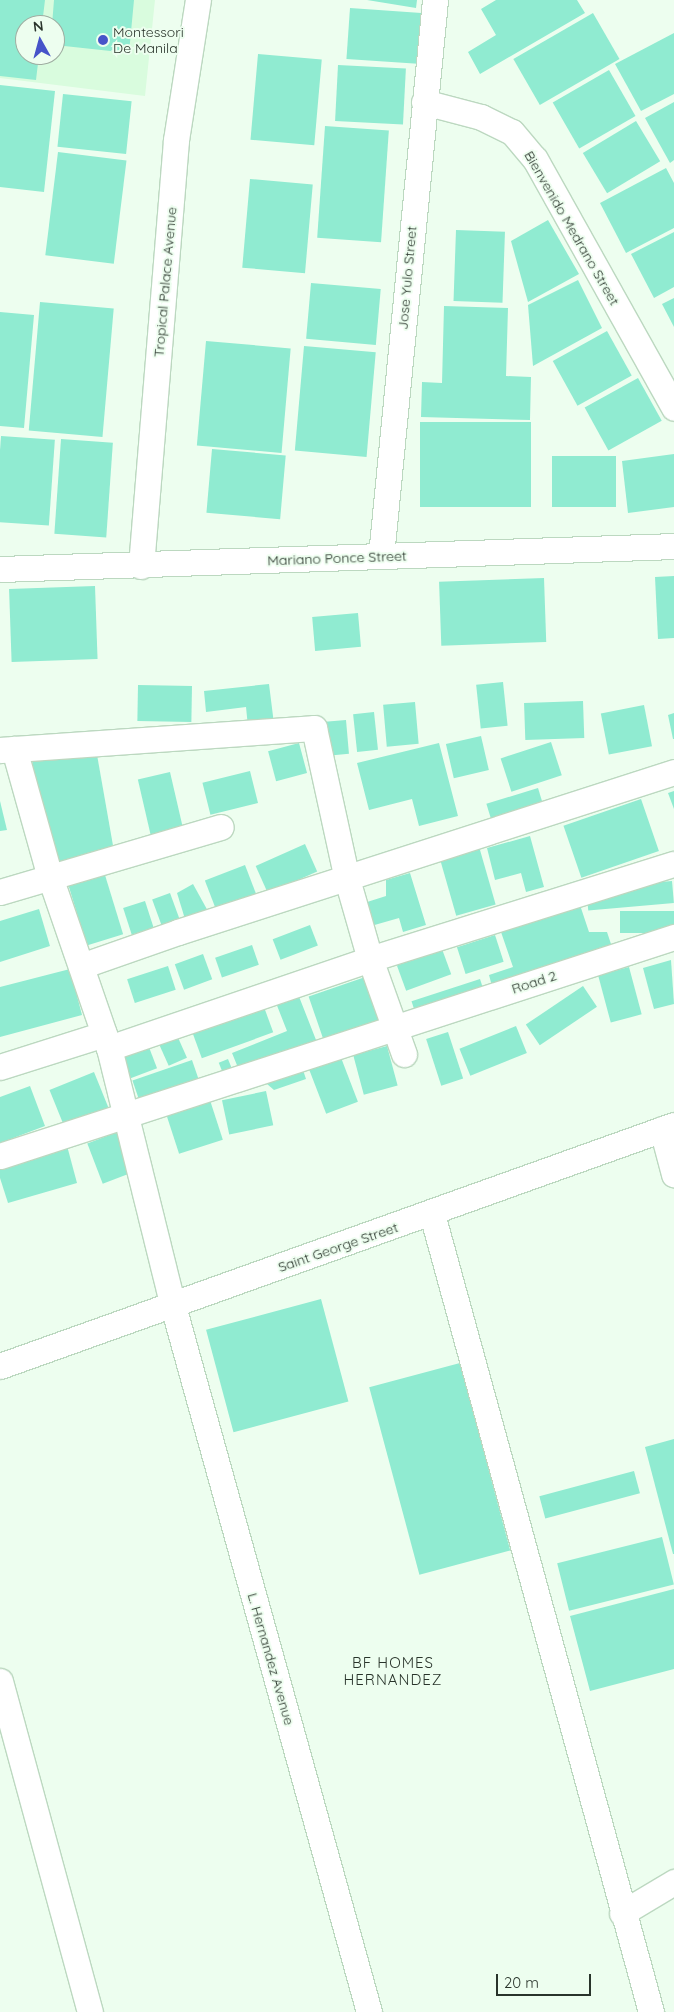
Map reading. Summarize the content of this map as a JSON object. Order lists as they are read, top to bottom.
{
  "streets": {
    "street": [
      "Bienvenido Medrano Street",
      "Jose Yulo Street",
      "Tropical Palace Avenue",
      "Mariano Ponce Street",
      "Road 2",
      "Saint George Street",
      "L. Hernandez Avenue"
    ]
  },
  "crossings": [
    ["Bienvenido Medrano Street", "Jose Yulo Street"],
    ["Jose Yulo Street", "Mariano Ponce Street"],
    ["Tropical Palace Avenue", "Mariano Ponce Street"],
    ["Road 2", "L. Hernandez Avenue"],
    ["Saint George Street", "L. Hernandez Avenue"]
  ],
  "districts": ["BF HOMES HERNANDEZ"],
  "places": ["Montessori De Manila"],
  "scale_bar": "20 m",
  "north": "top"
}
